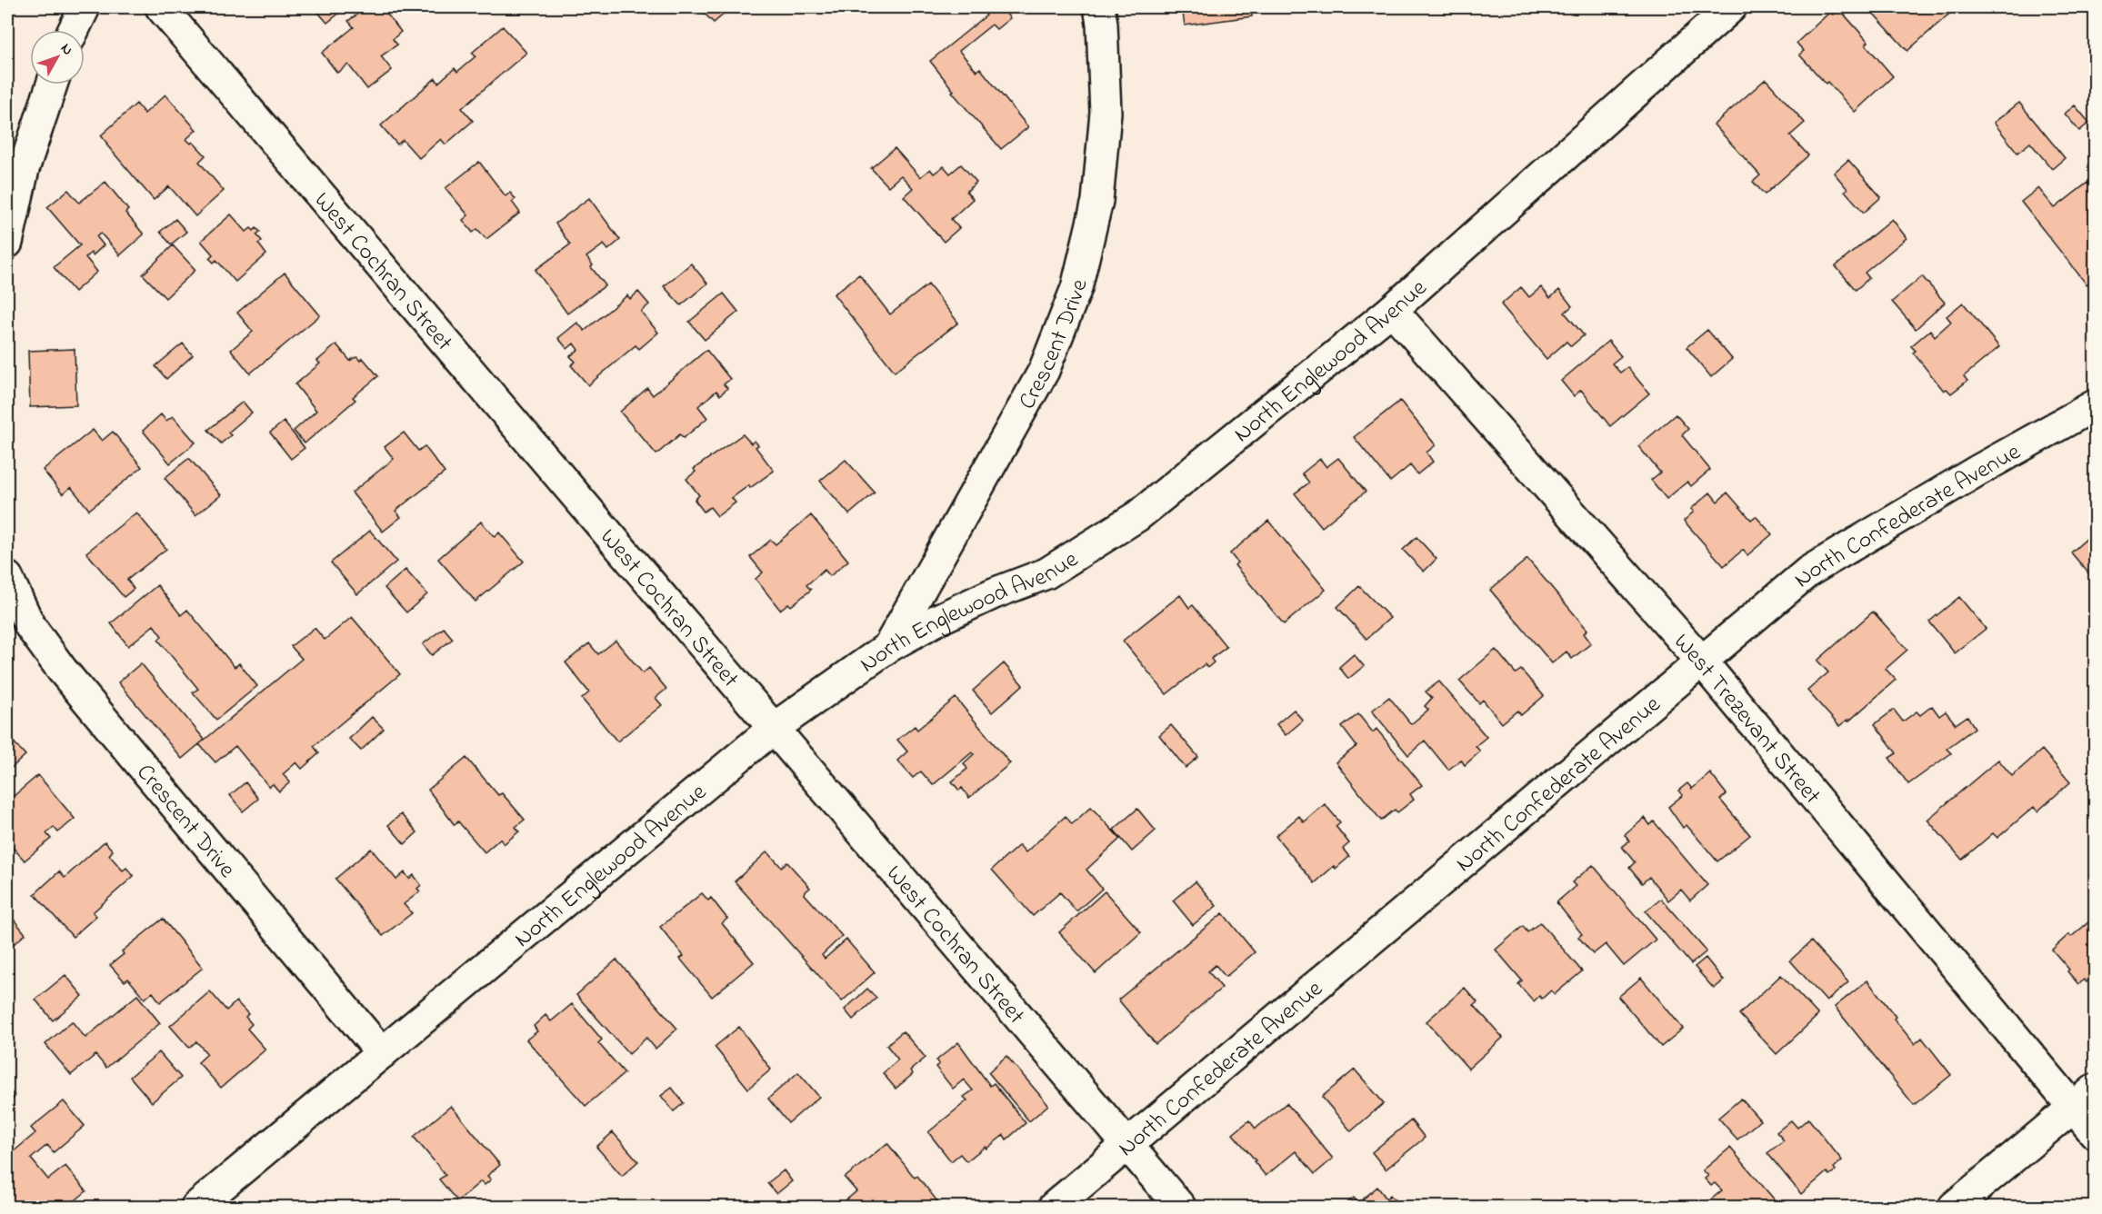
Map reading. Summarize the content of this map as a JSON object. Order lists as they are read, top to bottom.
{
  "streets": {
    "street": [
      "West Cochran Street",
      "Crescent Drive",
      "North Englewood Avenue",
      "North Confederate Avenue",
      "West Trezevant Street"
    ]
  },
  "crossings": [
    ["West Cochran Street", "North Englewood Avenue"],
    ["West Cochran Street", "North Confederate Avenue"],
    ["Crescent Drive", "North Englewood Avenue"],
    ["North Englewood Avenue", "West Trezevant Street"],
    ["North Confederate Avenue", "West Trezevant Street"]
  ],
  "north": "top right"
}
